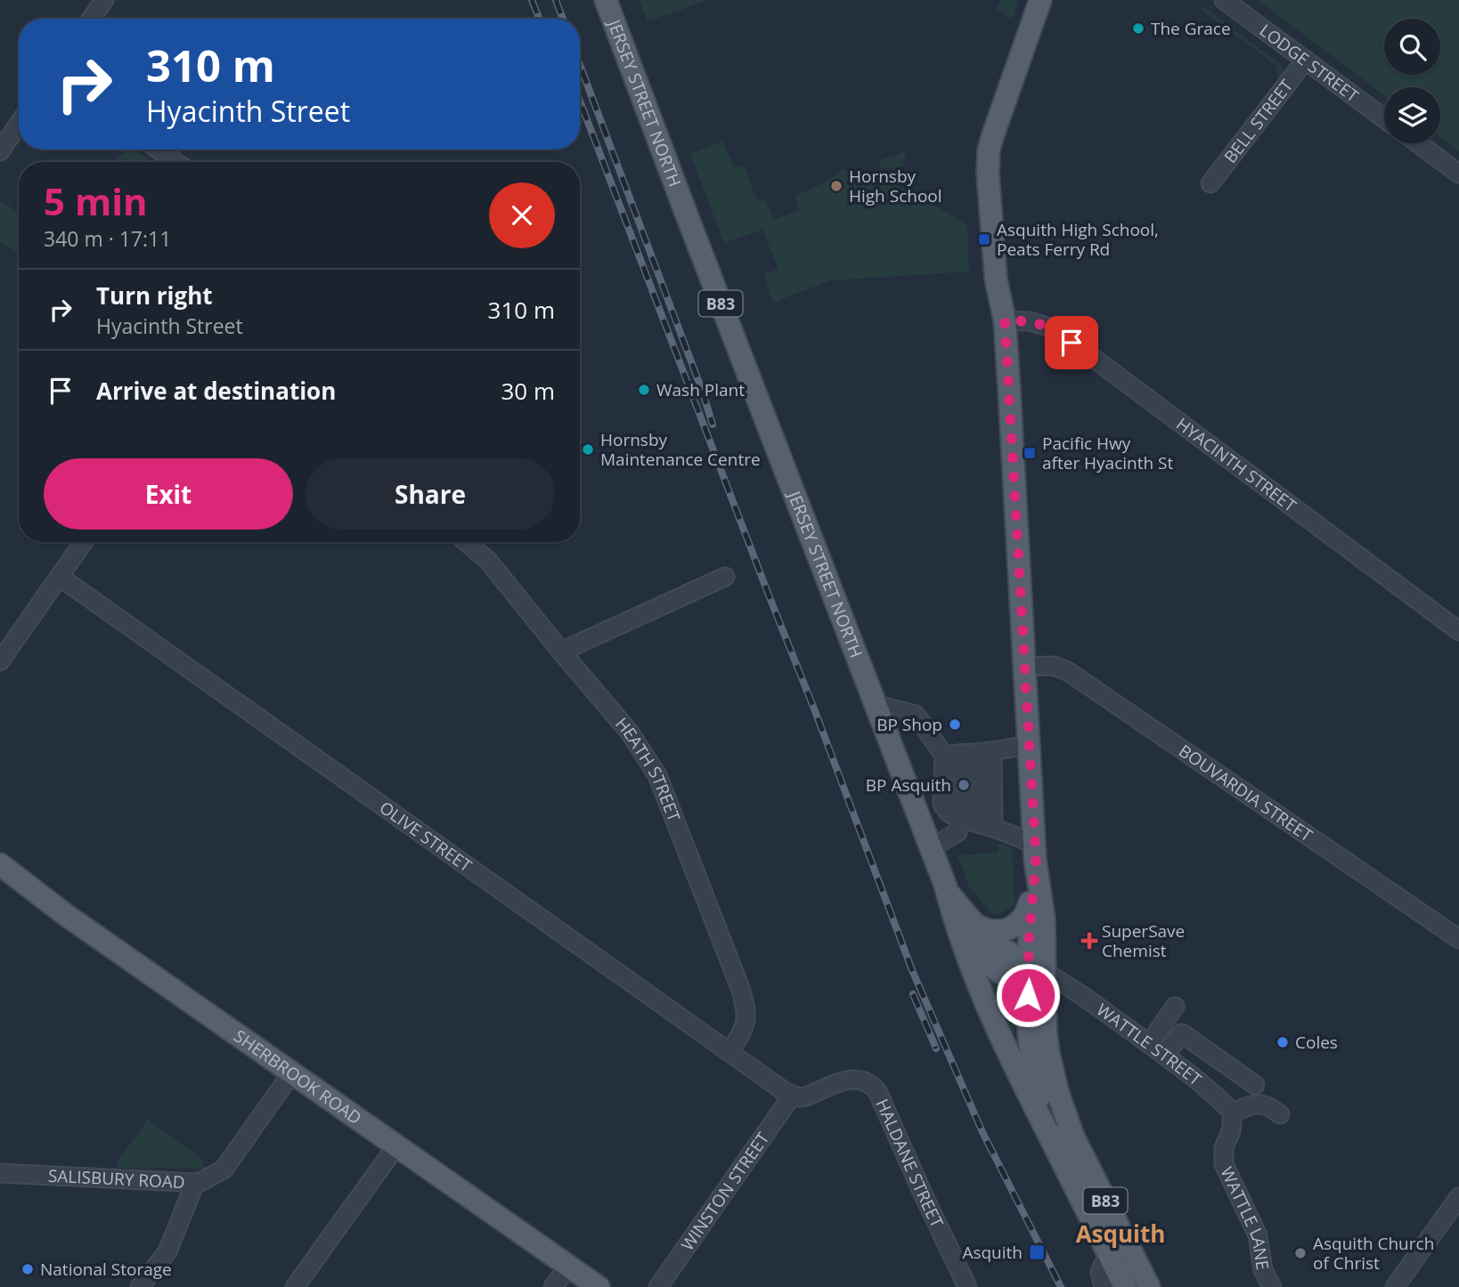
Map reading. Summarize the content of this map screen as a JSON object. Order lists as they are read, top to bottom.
{
  "streets": {
    "main road": ["JERSEY STREET NORTH", "B83", "SHERBROOK ROAD"],
    "street": [
      "LODGE STREET",
      "BELL STREET",
      "HYACINTH STREET",
      "HEATH STREET",
      "BOUVARDIA STREET",
      "OLIVE STREET",
      "WATTLE STREET",
      "HALDANE STREET",
      "SALISBURY ROAD",
      "WINSTON STREET",
      "WATTLE LANE"
    ]
  },
  "crossings": [
    ["LODGE STREET", "BELL STREET"],
    ["JERSEY STREET NORTH", "B83"],
    ["B83", "WATTLE STREET"],
    ["HEATH STREET", "OLIVE STREET"],
    ["OLIVE STREET", "HALDANE STREET"],
    ["OLIVE STREET", "WINSTON STREET"],
    ["WATTLE STREET", "WATTLE LANE"],
    ["SHERBROOK ROAD", "SALISBURY ROAD"],
    ["HALDANE STREET", "WINSTON STREET"]
  ],
  "districts": ["Asquith"],
  "places": {
    "other": [
      "The Grace",
      "Hornsby High School",
      "Wash Plant",
      "Hornsby Maintenance Centre",
      "BP Shop",
      "BP Asquith",
      "Coles",
      "Asquith Church of Christ",
      "National Storage"
    ],
    "transit": ["Asquith High School, Peats Ferry Rd", "Pacific Hwy after Hyacinth St", "Asquith"],
    "health": ["SuperSave Chemist"]
  },
  "page": {
    "turn": ["310 m", "Hyacinth Street"],
    "heading": ["5 min", "340 m · 17:11"],
    "list": [
      {
        "name": "Turn right",
        "note": "Hyacinth Street",
        "value": "310 m"
      },
      {
        "name": "Arrive at destination",
        "value": "30 m"
      }
    ],
    "buttons": ["Exit", "Share"]
  }
}
